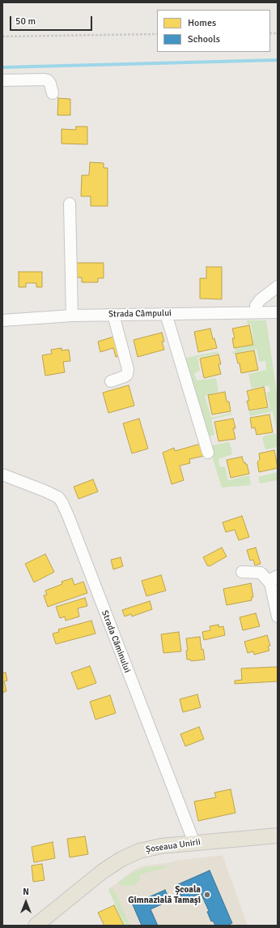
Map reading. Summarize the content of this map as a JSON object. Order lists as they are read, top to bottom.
{
  "streets": {
    "main road": ["Șoseaua Unirii"],
    "street": ["Strada Câmpului", "Strada Căminului"]
  },
  "crossings": [
    ["Strada Căminului", "Șoseaua Unirii"]
  ],
  "places": ["Școala Gimnazială Tamași"],
  "legend": ["Homes", "Schools"],
  "scale_bar": "50 m",
  "north": "top"
}
